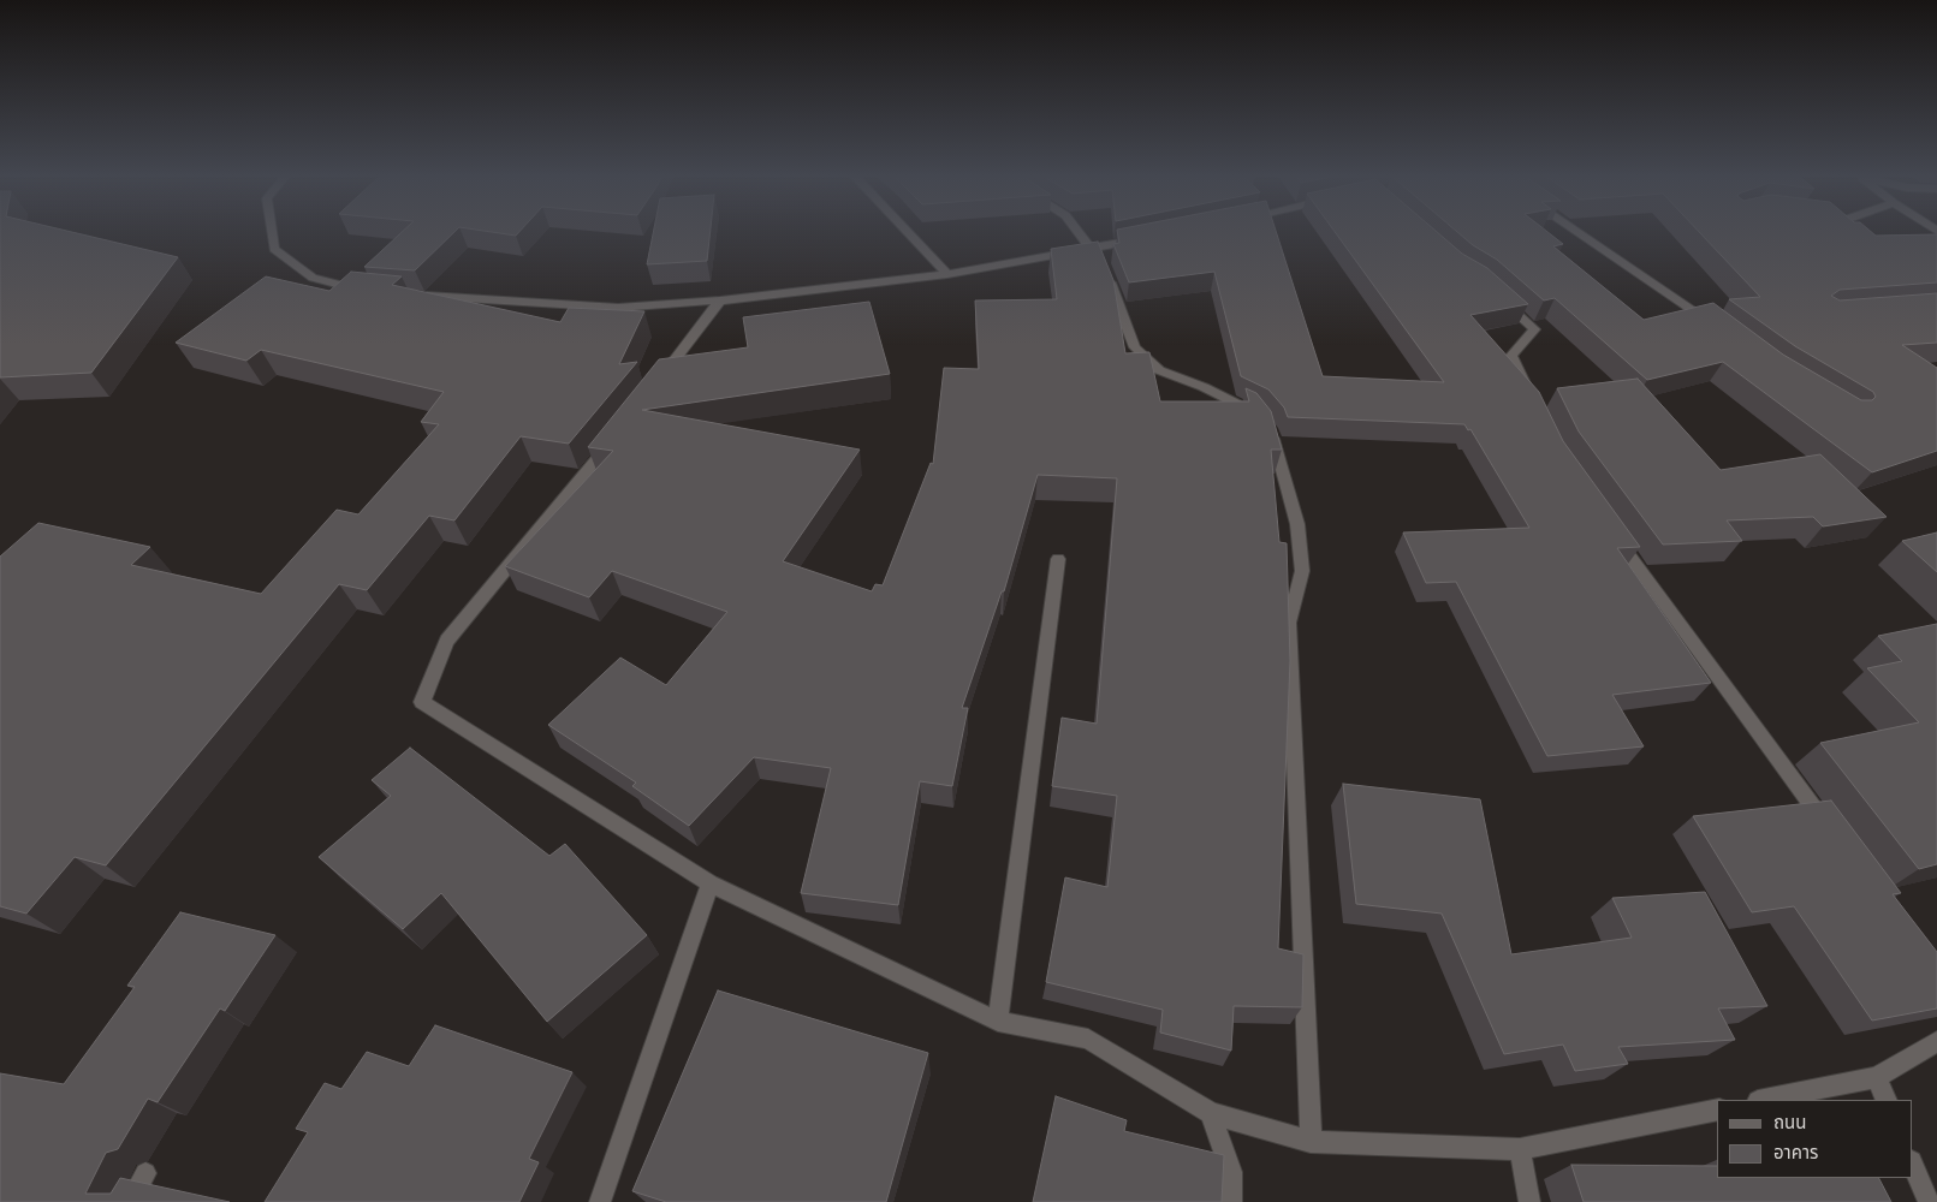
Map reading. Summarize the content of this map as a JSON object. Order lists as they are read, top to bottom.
{
  "legend": ["ถนน", "อาคาร"]
}
